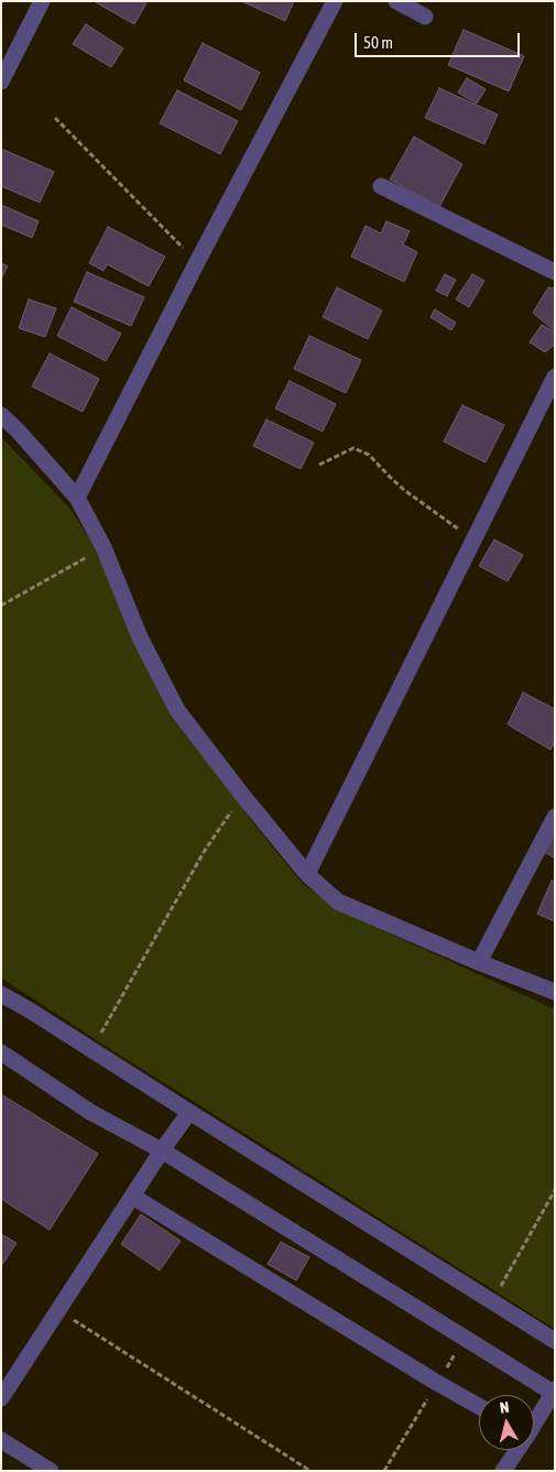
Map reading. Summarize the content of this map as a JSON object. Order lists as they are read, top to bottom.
{
  "scale_bar": "50 m",
  "north": "top"
}
